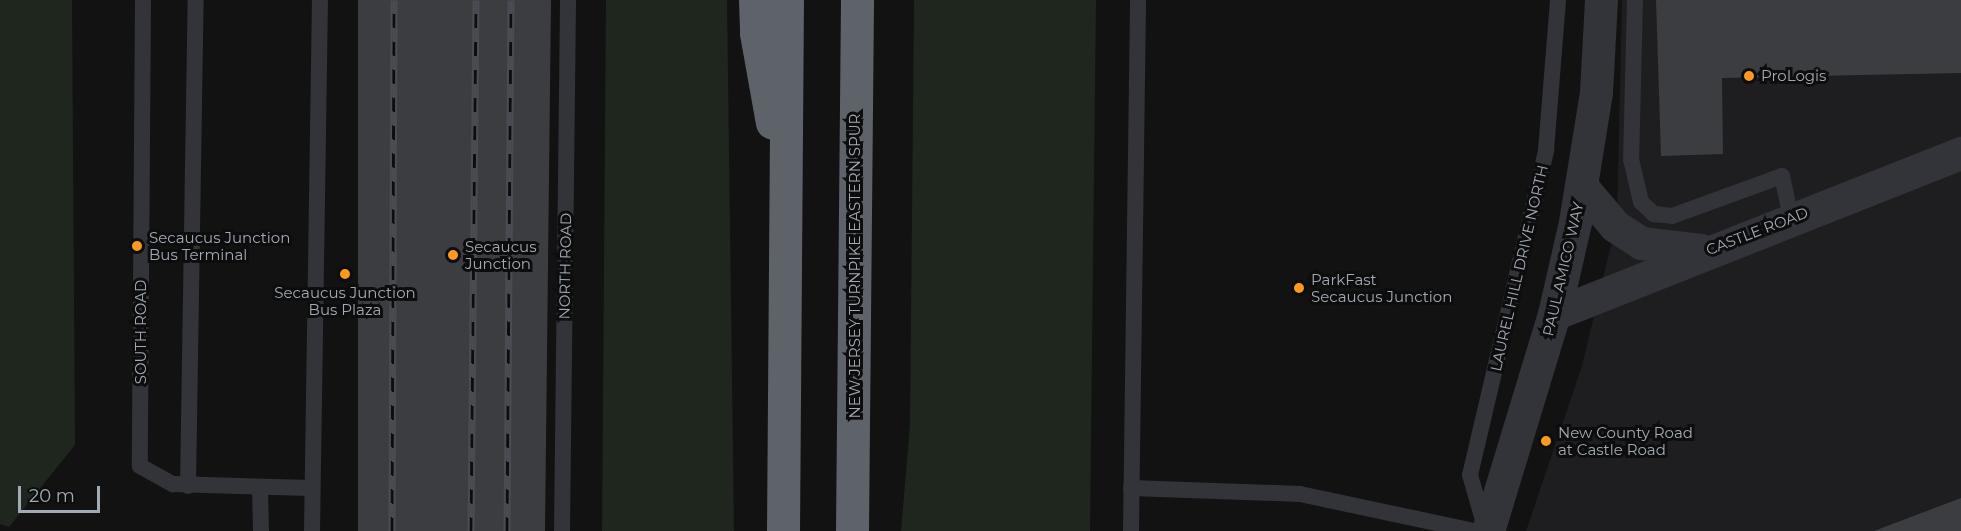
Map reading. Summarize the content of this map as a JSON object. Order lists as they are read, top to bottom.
{
  "streets": {
    "highway": ["NEW JERSEY TURNPIKE EASTERN SPUR"],
    "street": ["CASTLE ROAD", "PAUL AMICO WAY"],
    "lane": ["NORTH ROAD", "LAUREL HILL DRIVE NORTH", "SOUTH ROAD"]
  },
  "crossings": [
    ["CASTLE ROAD", "PAUL AMICO WAY"],
    ["LAUREL HILL DRIVE NORTH", "PAUL AMICO WAY"]
  ],
  "places": [
    "ProLogis",
    "Secaucus Junction Bus Terminal",
    "Secaucus Junction",
    "Secaucus Junction Bus Plaza",
    "ParkFast Secaucus Junction",
    "New County Road at Castle Road"
  ],
  "scale_bar": "20 m"
}
